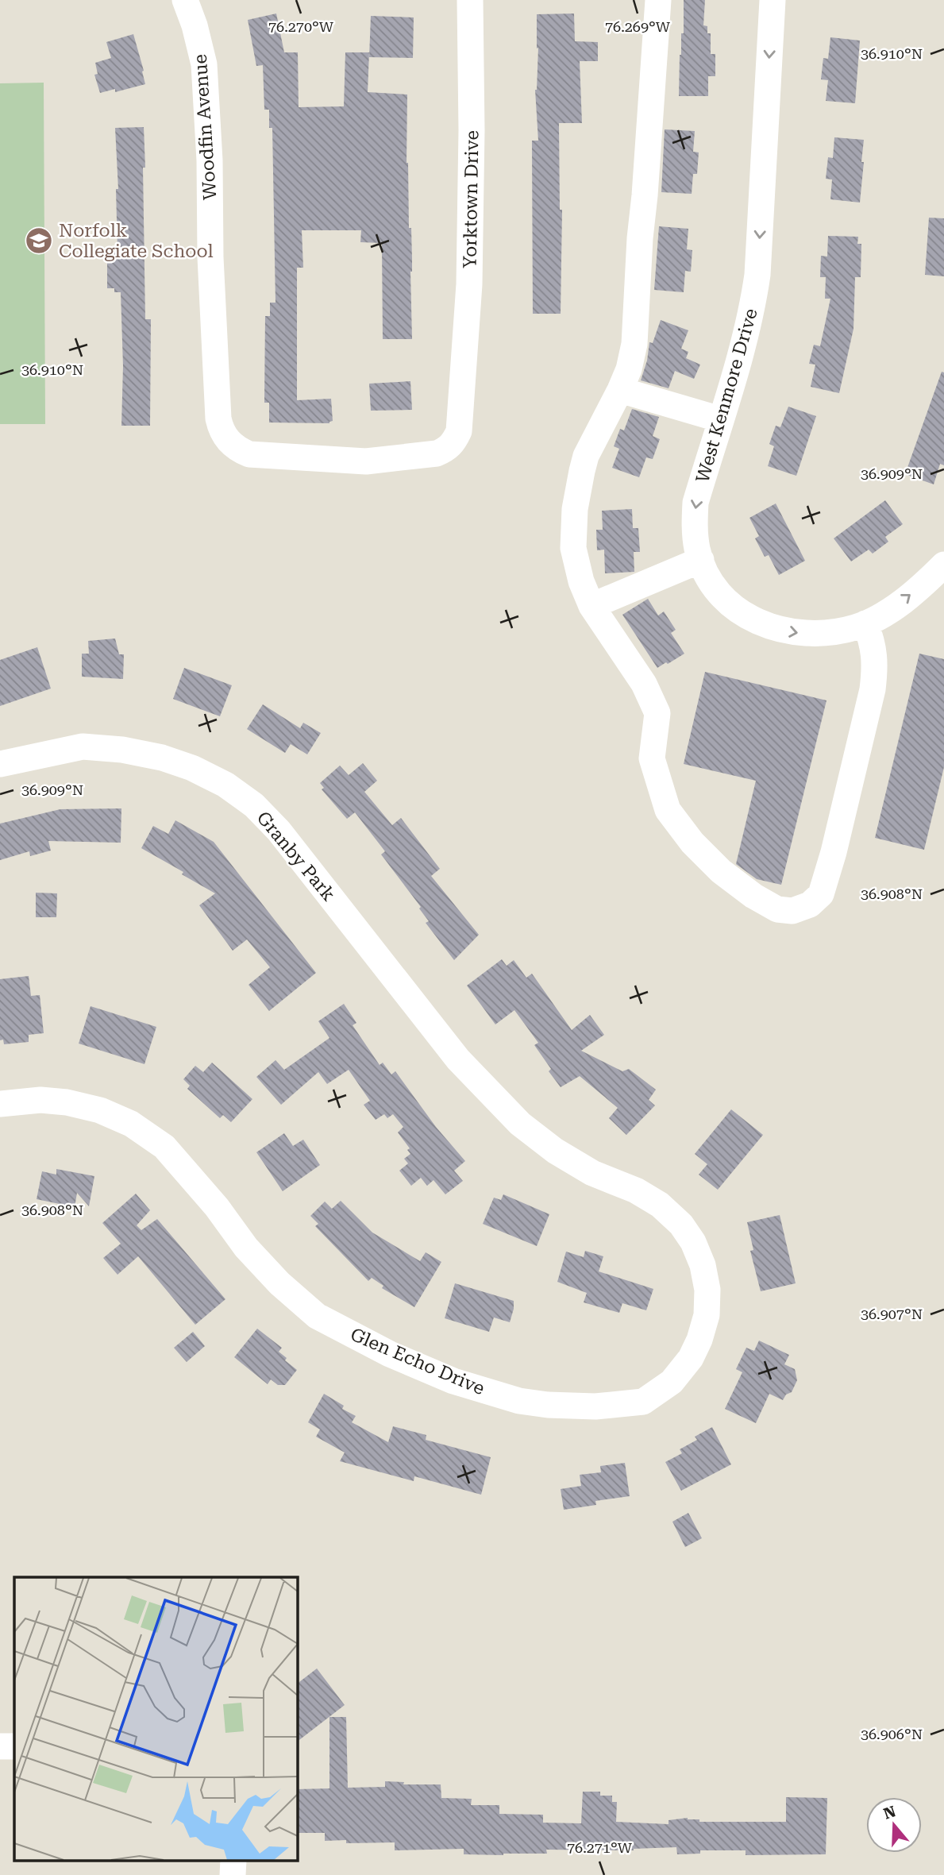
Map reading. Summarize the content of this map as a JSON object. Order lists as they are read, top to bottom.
{
  "streets": {
    "street": [
      "Woodfin Avenue",
      "Yorktown Drive",
      "West Kenmore Drive",
      "Granby Park",
      "Glen Echo Drive"
    ]
  },
  "crossings": [
    ["Woodfin Avenue", "Yorktown Drive"],
    ["Granby Park", "Glen Echo Drive"]
  ],
  "places": {
    "school or university": ["Norfolk Collegiate School"]
  },
  "north": "top",
  "coordinates": [
    "76.270°W",
    "76.269°W",
    "36.910°N",
    "36.909°N",
    "36.908°N",
    "36.907°N",
    "36.906°N",
    "76.271°W"
  ]
}
